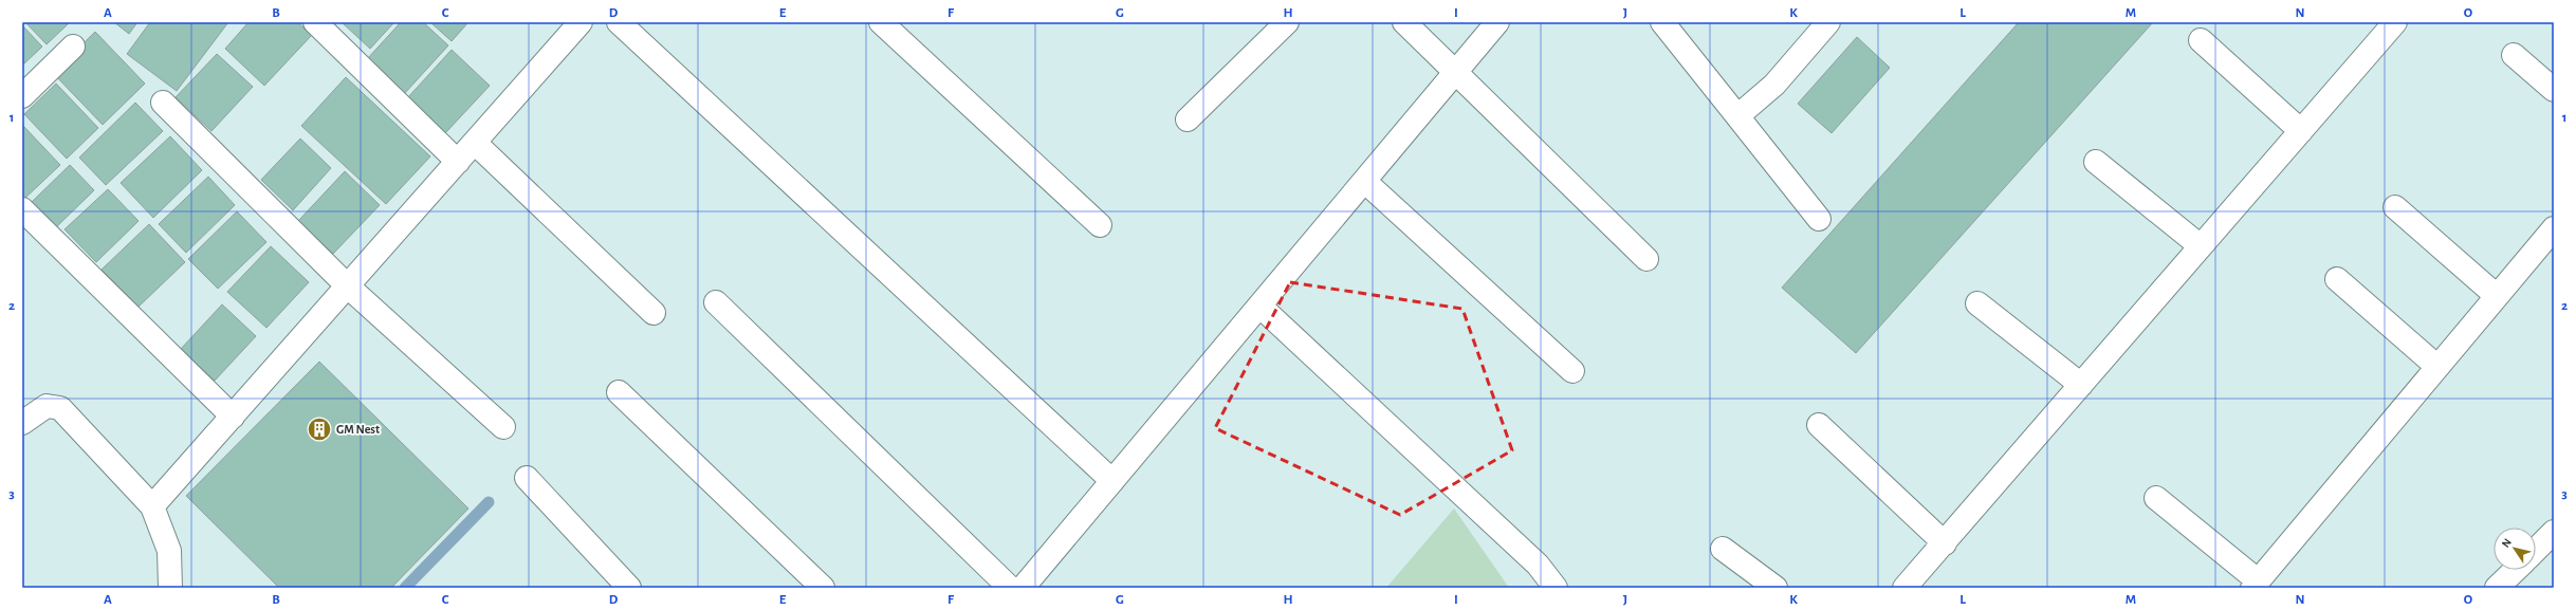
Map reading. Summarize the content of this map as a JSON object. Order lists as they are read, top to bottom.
{
  "places": {
    "building": ["GM Nest"]
  },
  "north": "top left",
  "grid": {
    "columns": [
      "A",
      "B",
      "C",
      "D",
      "E",
      "F",
      "G",
      "H",
      "I",
      "J",
      "K",
      "L",
      "M",
      "N",
      "O"
    ],
    "rows": ["1", "2", "3"]
  }
}
